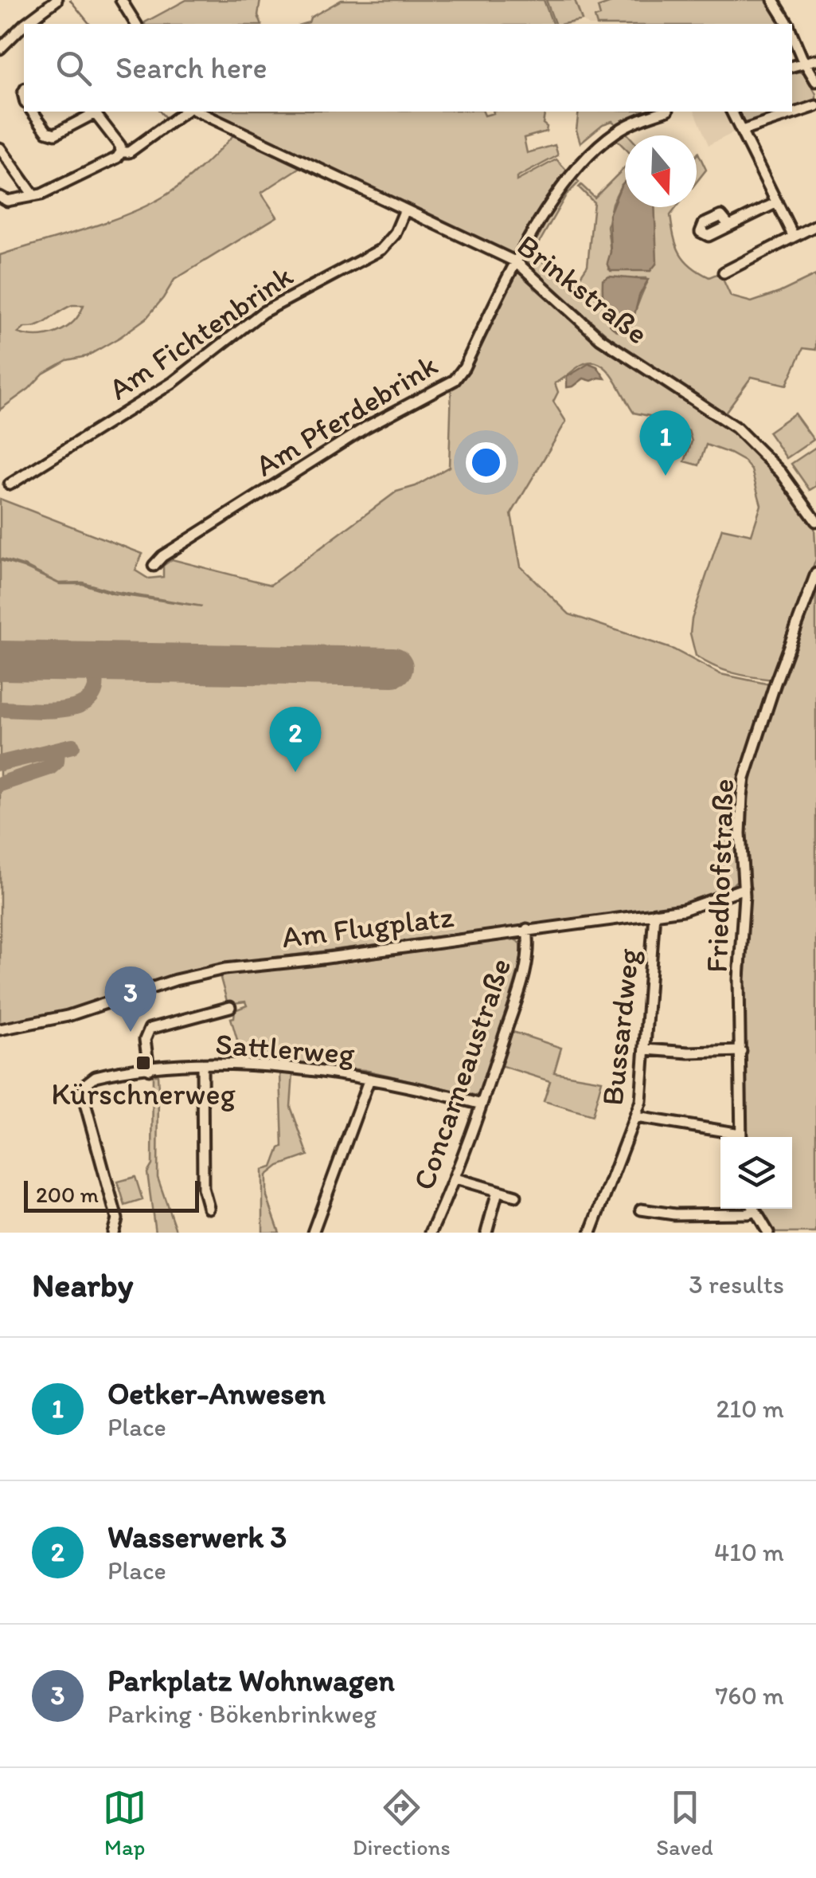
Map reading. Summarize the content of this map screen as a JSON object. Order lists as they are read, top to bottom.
{
  "streets": {
    "street": [
      "Brinkstraße",
      "Am Fichtenbrink",
      "Am Pferdebrink",
      "Friedhofstraße",
      "Am Flugplatz",
      "Bussardweg",
      "Sattlerweg",
      "Concarneaustraße"
    ]
  },
  "crossings": [
    ["Brinkstraße", "Am Fichtenbrink"],
    ["Brinkstraße", "Am Pferdebrink"],
    ["Friedhofstraße", "Am Flugplatz"],
    ["Am Flugplatz", "Bussardweg"],
    ["Am Flugplatz", "Concarneaustraße"],
    ["Sattlerweg", "Concarneaustraße"]
  ],
  "places": {
    "transit": ["Kürschnerweg"]
  },
  "scale_bar": "200 m",
  "north": "bottom",
  "page": {
    "search": "Search here",
    "pins": ["1", "2", "3"],
    "scale": "200 m",
    "heading": ["Nearby", "3 results"],
    "list": [
      {
        "mark": "1",
        "name": "Oetker-Anwesen",
        "note": "Place",
        "value": "210 m"
      },
      {
        "mark": "2",
        "name": "Wasserwerk 3",
        "note": "Place",
        "value": "410 m"
      },
      {
        "mark": "3",
        "name": "Parkplatz Wohnwagen",
        "note": "Parking · Bökenbrinkweg",
        "value": "760 m"
      }
    ],
    "nav": ["Map", "Directions", "Saved"]
  }
}
